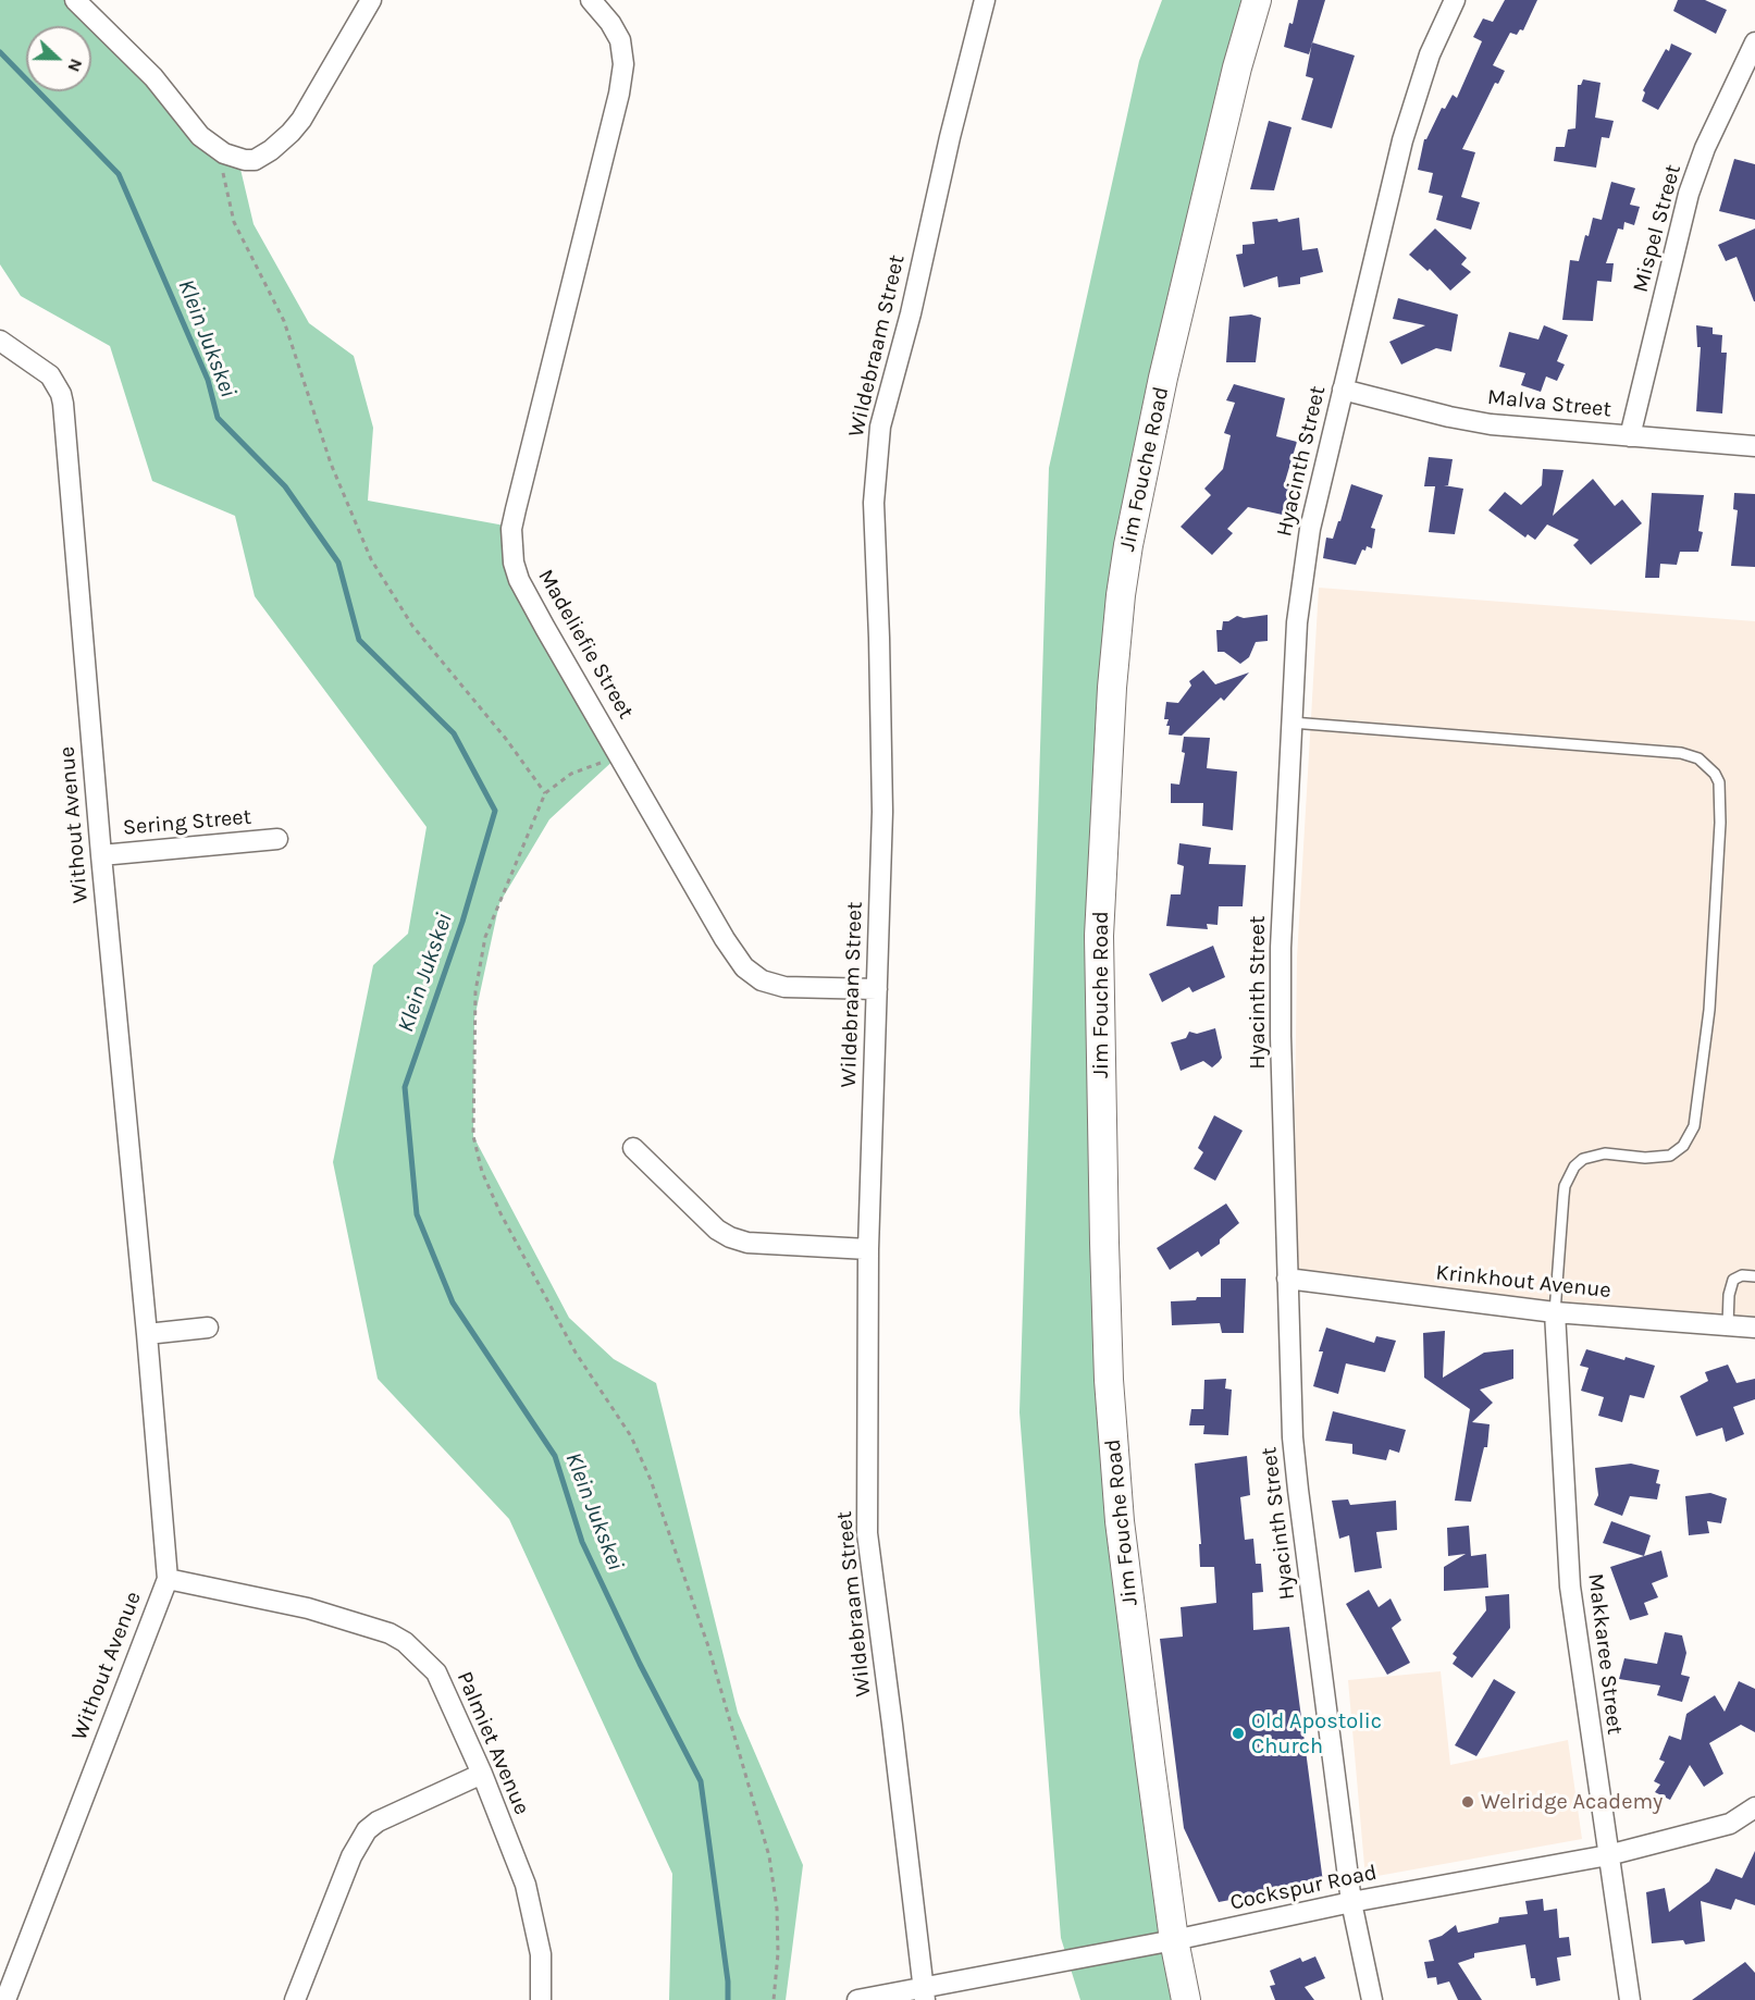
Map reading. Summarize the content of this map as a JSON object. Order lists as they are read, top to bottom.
{
  "streets": {
    "street": [
      "Mispel Street",
      "Wildebraam Street",
      "Malva Street",
      "Hyacinth Street",
      "Jim Fouche Road",
      "Madeliefie Street",
      "Sering Street",
      "Without Avenue",
      "Krinkhout Avenue",
      "Makkaree Street",
      "Palmiet Avenue",
      "Cockspur Road"
    ]
  },
  "crossings": [
    ["Mispel Street", "Malva Street"],
    ["Wildebraam Street", "Madeliefie Street"],
    ["Wildebraam Street", "Cockspur Road"],
    ["Malva Street", "Hyacinth Street"],
    ["Hyacinth Street", "Krinkhout Avenue"],
    ["Hyacinth Street", "Cockspur Road"],
    ["Jim Fouche Road", "Cockspur Road"],
    ["Sering Street", "Without Avenue"],
    ["Without Avenue", "Palmiet Avenue"],
    ["Krinkhout Avenue", "Makkaree Street"],
    ["Makkaree Street", "Cockspur Road"]
  ],
  "water": ["Klein Jukskei"],
  "places": ["Old Apostolic Church", "Welridge Academy"],
  "north": "right"
}
